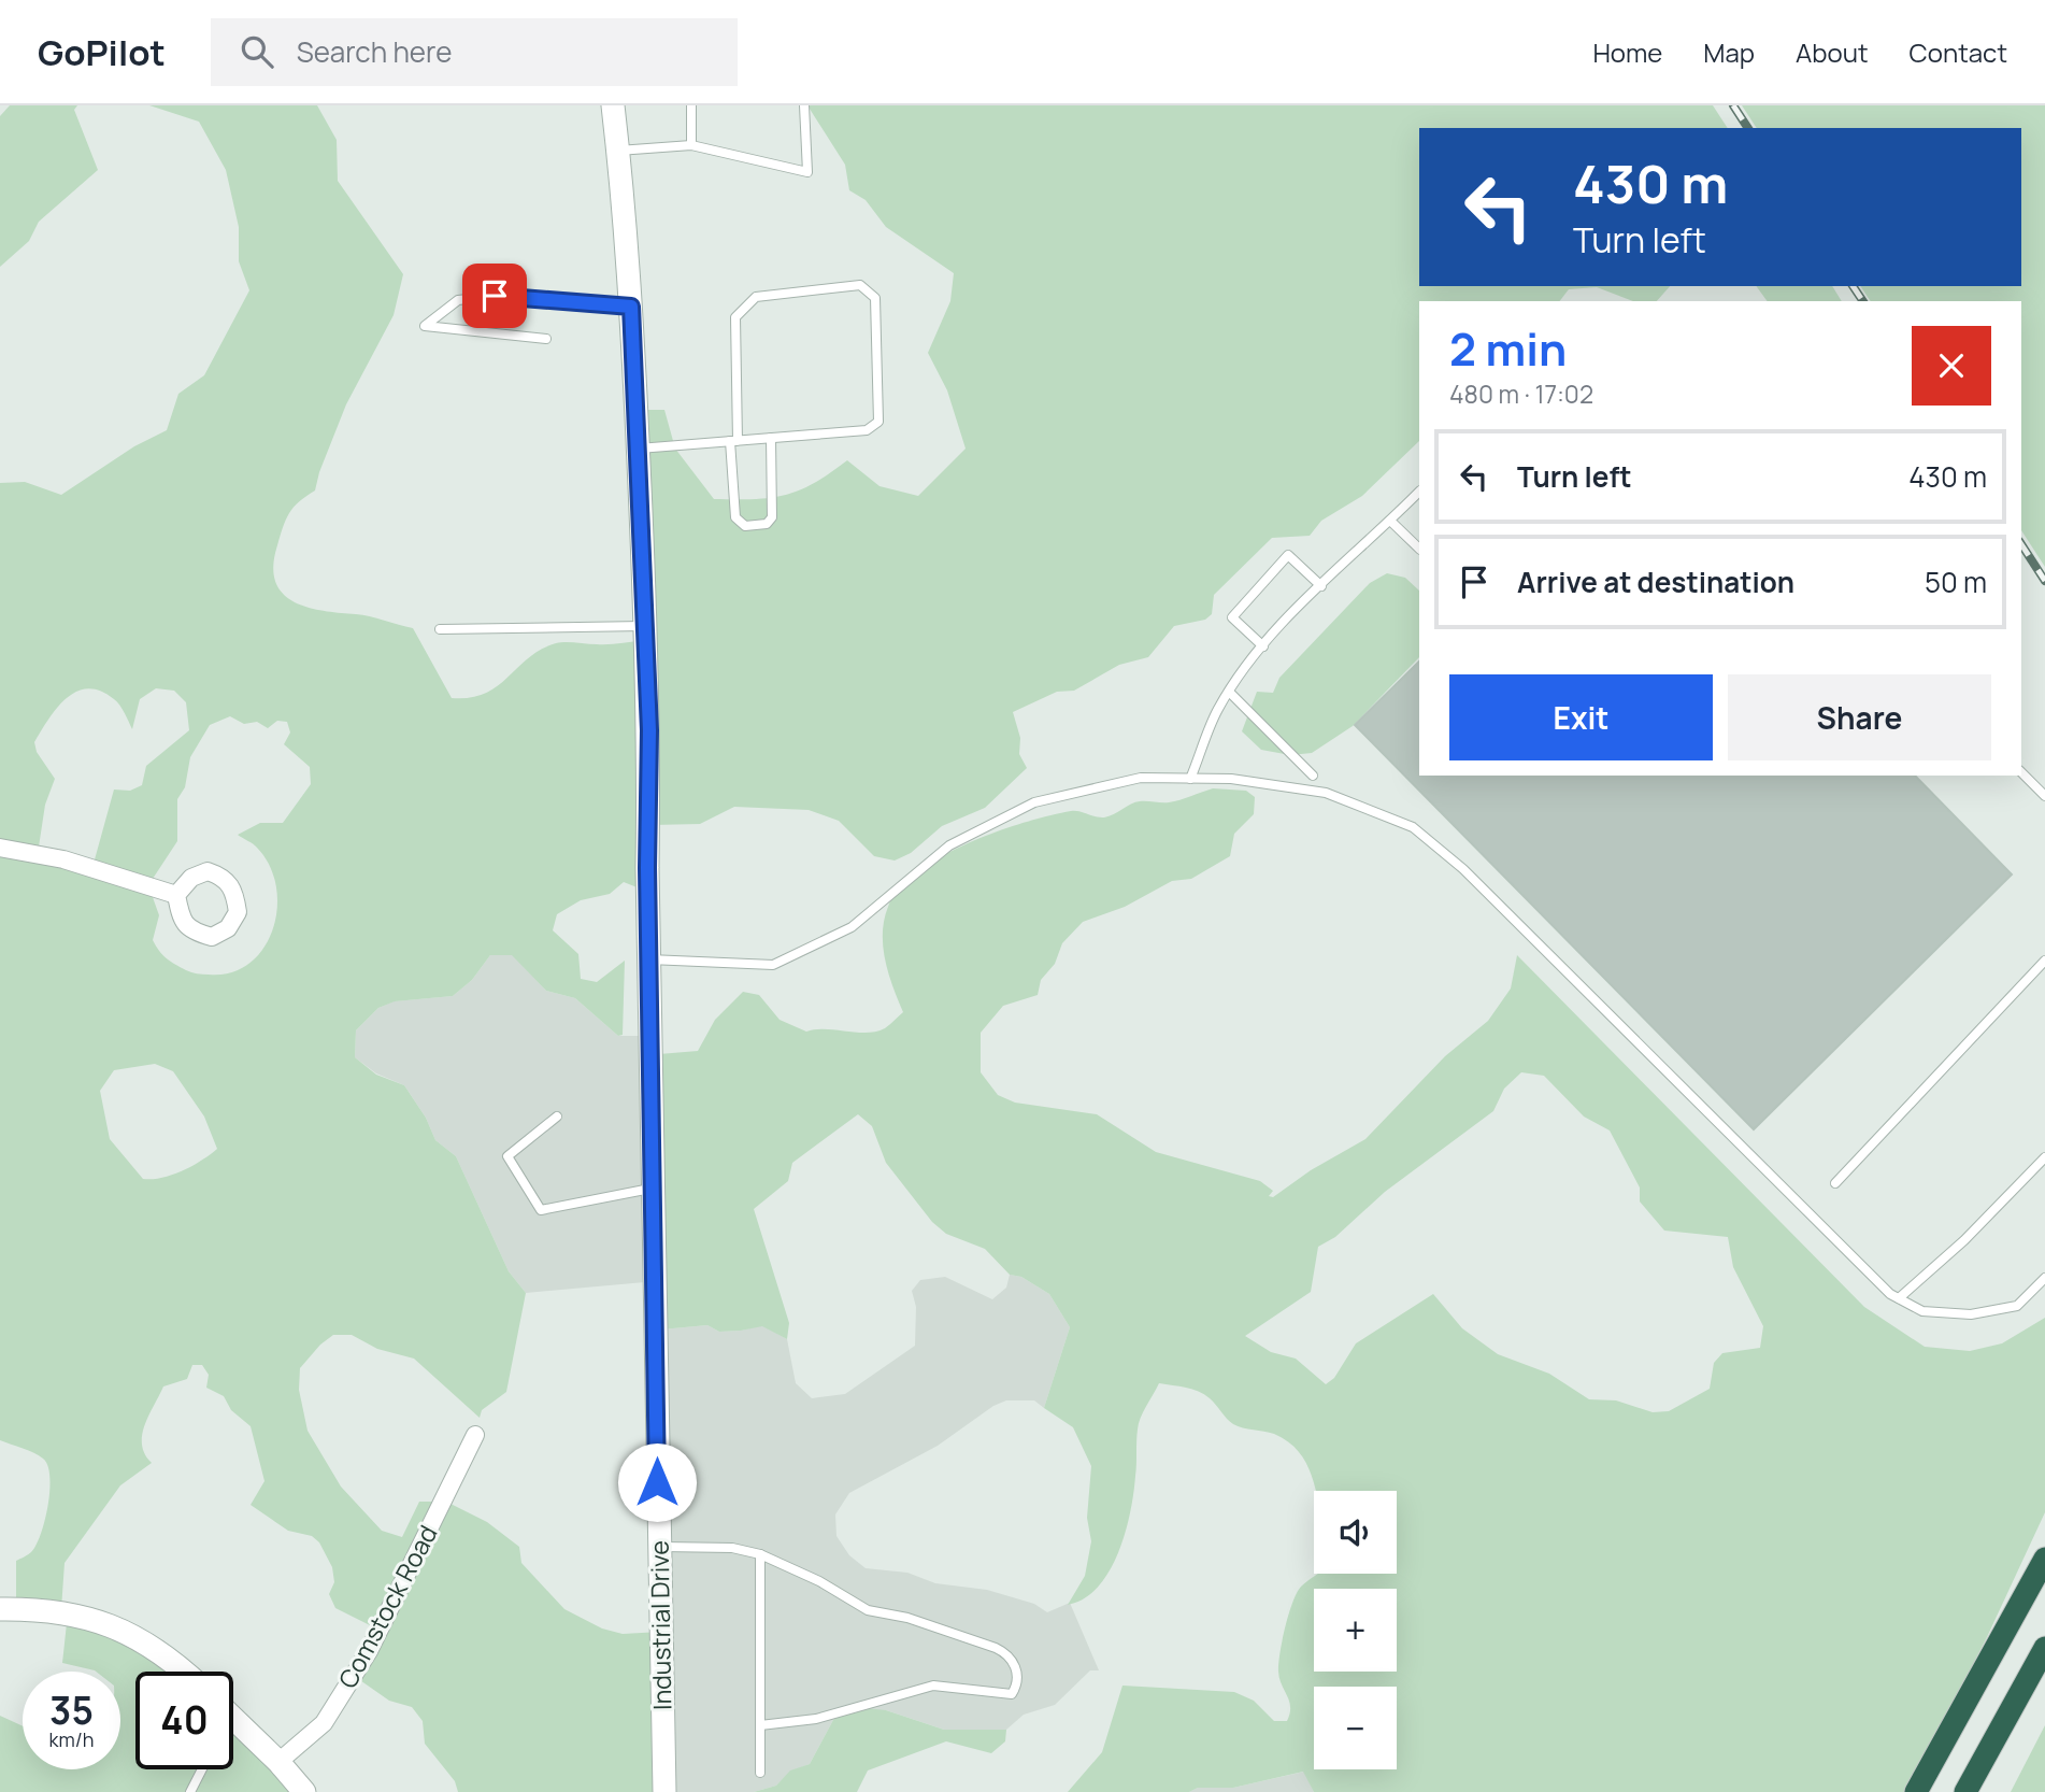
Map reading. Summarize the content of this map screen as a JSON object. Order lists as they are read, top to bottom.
{
  "streets": {
    "street": ["Comstock Road", "Industrial Drive"]
  },
  "page": {
    "header": "GoPilot",
    "search": "Search here",
    "nav": [
      "Home",
      "Map",
      "About",
      "Contact"
    ],
    "turn": ["430 m", "Turn left"],
    "heading": ["2 min", "480 m · 17:02"],
    "list": [
      {
        "name": "Turn left",
        "value": "430 m"
      },
      {
        "name": "Arrive at destination",
        "value": "50 m"
      }
    ],
    "buttons": ["Exit", "Share"],
    "map_buttons": ["+", "−"],
    "speed": "35 km/h",
    "limit": "40"
  }
}
